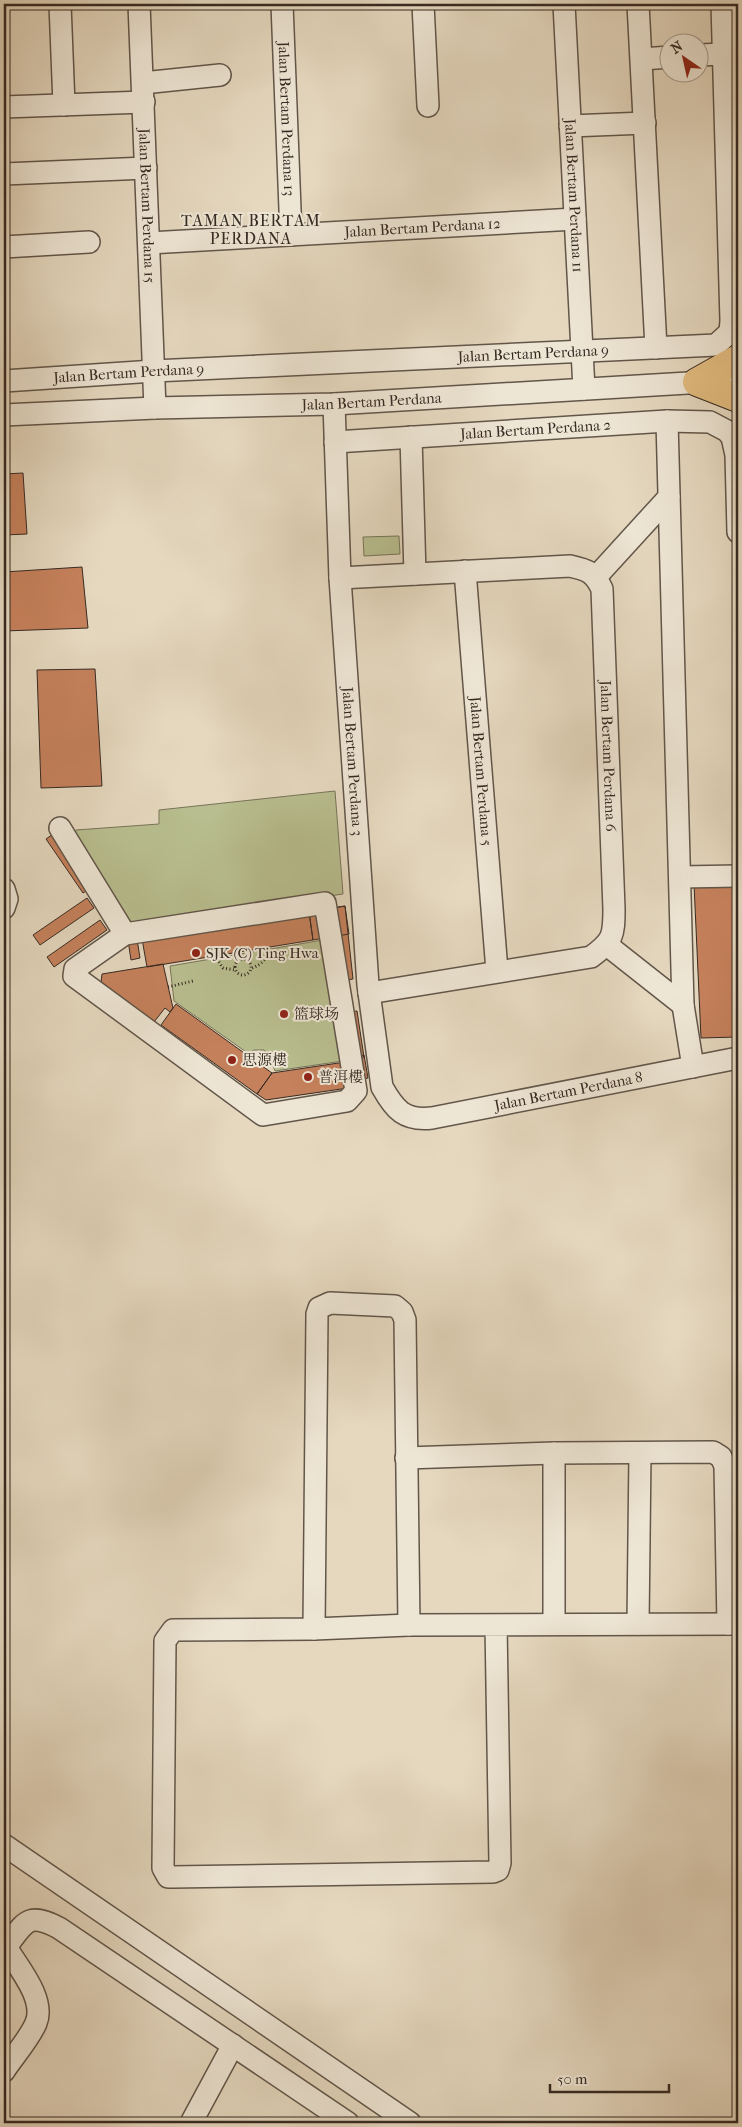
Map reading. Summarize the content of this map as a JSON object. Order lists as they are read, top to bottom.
{
  "streets": {
    "street": [
      "Jalan Bertam Perdana 13",
      "Jalan Bertam Perdana 11",
      "Jalan Bertam Perdana 15",
      "Jalan Bertam Perdana 12",
      "Jalan Bertam Perdana 9",
      "Jalan Bertam Perdana",
      "Jalan Bertam Perdana 2",
      "Jalan Bertam Perdana 6",
      "Jalan Bertam Perdana 3",
      "Jalan Bertam Perdana 5",
      "Jalan Bertam Perdana 8"
    ]
  },
  "crossings": [
    ["Jalan Bertam Perdana 13", "Jalan Bertam Perdana 12"],
    ["Jalan Bertam Perdana 11", "Jalan Bertam Perdana 12"],
    ["Jalan Bertam Perdana 11", "Jalan Bertam Perdana 9"],
    ["Jalan Bertam Perdana 11", "Jalan Bertam Perdana"],
    ["Jalan Bertam Perdana 15", "Jalan Bertam Perdana 12"],
    ["Jalan Bertam Perdana 15", "Jalan Bertam Perdana 9"],
    ["Jalan Bertam Perdana 15", "Jalan Bertam Perdana"],
    ["Jalan Bertam Perdana", "Jalan Bertam Perdana 3"],
    ["Jalan Bertam Perdana 2", "Jalan Bertam Perdana 3"],
    ["Jalan Bertam Perdana 3", "Jalan Bertam Perdana 8"]
  ],
  "districts": ["TAMAN BERTAM PERDANA"],
  "places": [
    "SJK (C) Ting Hwa",
    "篮球场",
    "思源樓",
    "普洱樓"
  ],
  "scale_bar": "50 m",
  "north": "top left"
}
